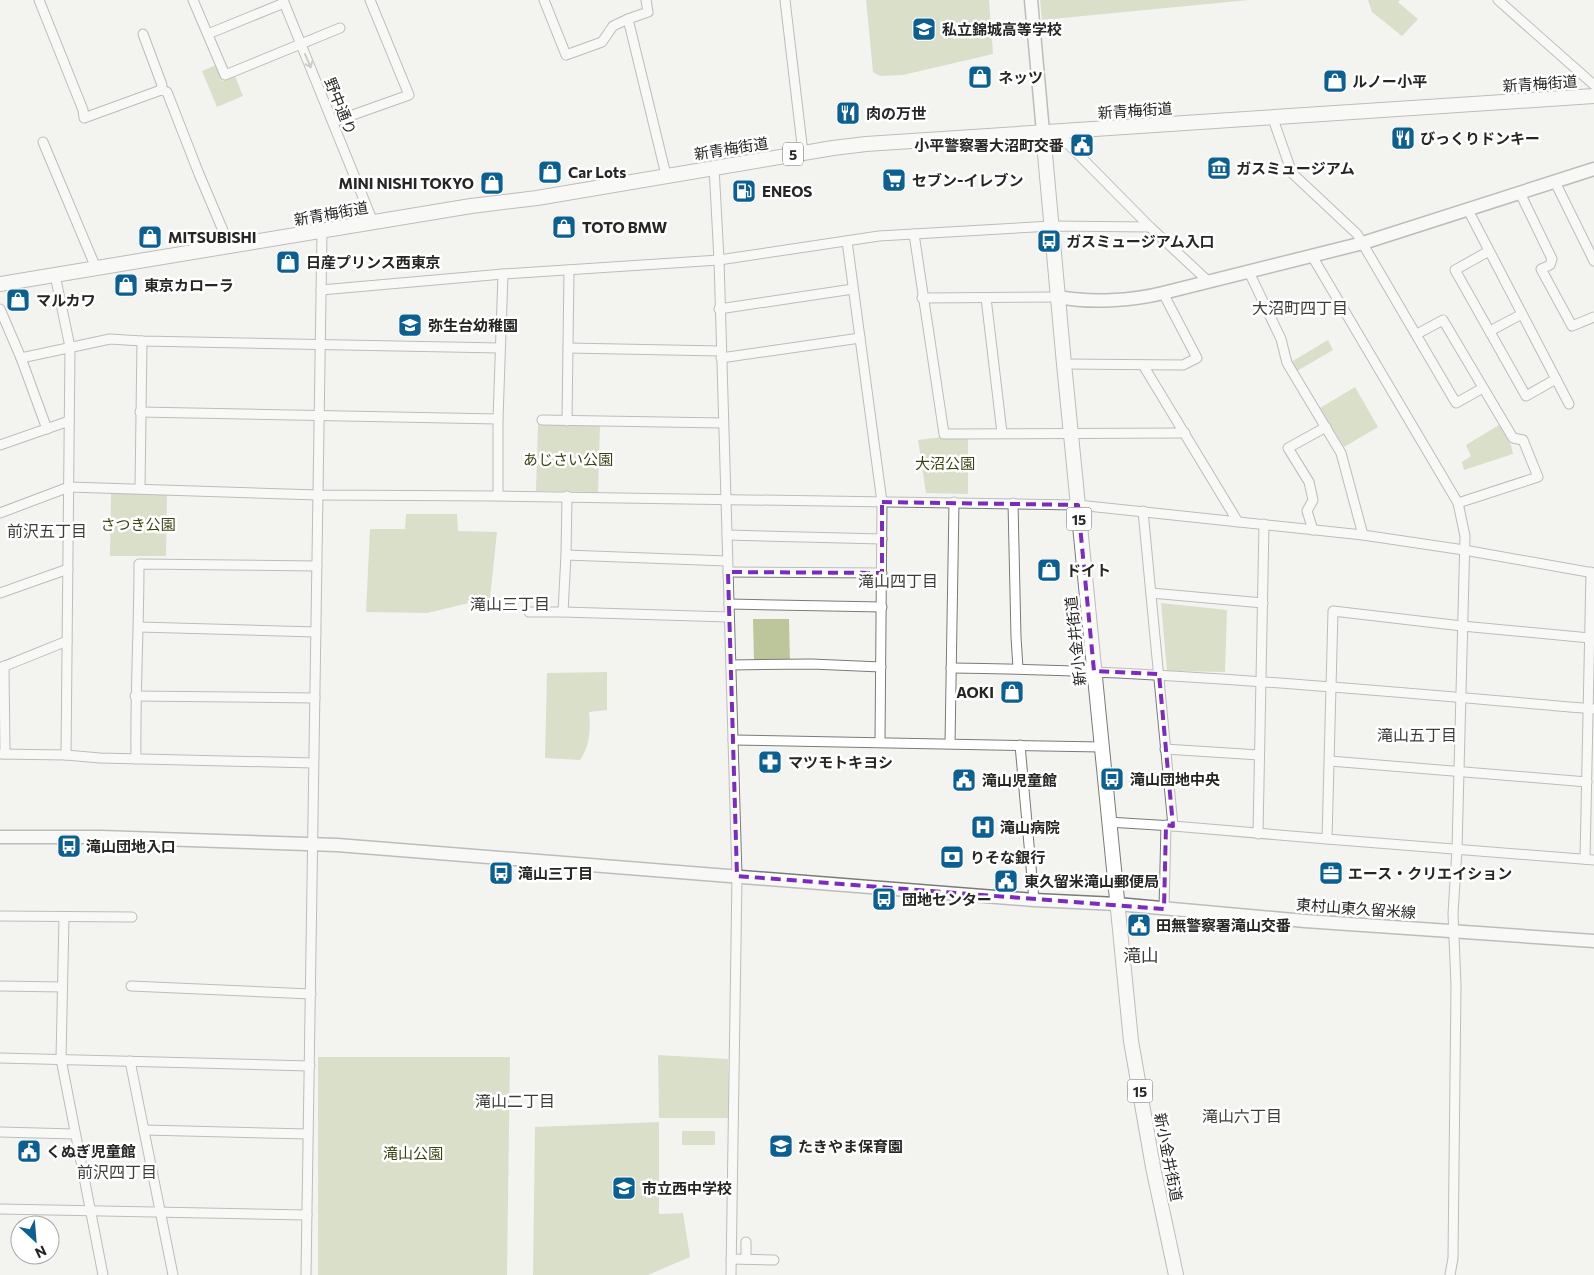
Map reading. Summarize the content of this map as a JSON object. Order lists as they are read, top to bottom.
{
  "streets": {
    "main road": [
      "新青梅街道",
      "5",
      "15",
      "新小金井街道"
    ],
    "street": ["野中通り", "東村山東久留米線"]
  },
  "crossings": [
    ["新青梅街道", "野中通り"],
    ["新青梅街道", "新小金井街道"],
    ["新小金井街道", "東村山東久留米線"]
  ],
  "one_way": ["野中通り"],
  "districts": [
    "大沼町四丁目",
    "前沢五丁目",
    "滝山四丁目",
    "滝山三丁目",
    "滝山五丁目",
    "滝山",
    "滝山二丁目",
    "滝山六丁目",
    "前沢四丁目"
  ],
  "parks": [
    "あじさい公園",
    "大沼公園",
    "さつき公園",
    "滝山公園"
  ],
  "places": {
    "school or university": [
      "私立錦城高等学校",
      "弥生台幼稚園",
      "たきやま保育園",
      "市立西中学校"
    ],
    "shop": [
      "ネッツ",
      "ルノー小平",
      "Car Lots",
      "MINI NISHI TOKYO",
      "TOTO BMW",
      "MITSUBISHI",
      "日産プリンス西東京",
      "東京カローラ",
      "マルカワ",
      "ドイト",
      "AOKI"
    ],
    "restaurant": ["肉の万世", "びっくりドンキー"],
    "public building": [
      "小平警察署大沼町交番",
      "滝山児童館",
      "東久留米滝山郵便局",
      "田無警察署滝山交番",
      "くぬぎ児童館"
    ],
    "museum": ["ガスミュージアム"],
    "supermarket": ["セブン-イレブン"],
    "fuel station": ["ENEOS"],
    "bus stop": [
      "ガスミュージアム入口",
      "滝山団地中央",
      "滝山団地入口",
      "滝山三丁目",
      "団地センター"
    ],
    "pharmacy": ["マツモトキヨシ"],
    "hospital": ["滝山病院"],
    "bank": ["りそな銀行"],
    "office": ["エース・クリエイション"]
  },
  "north": "bottom right"
}
